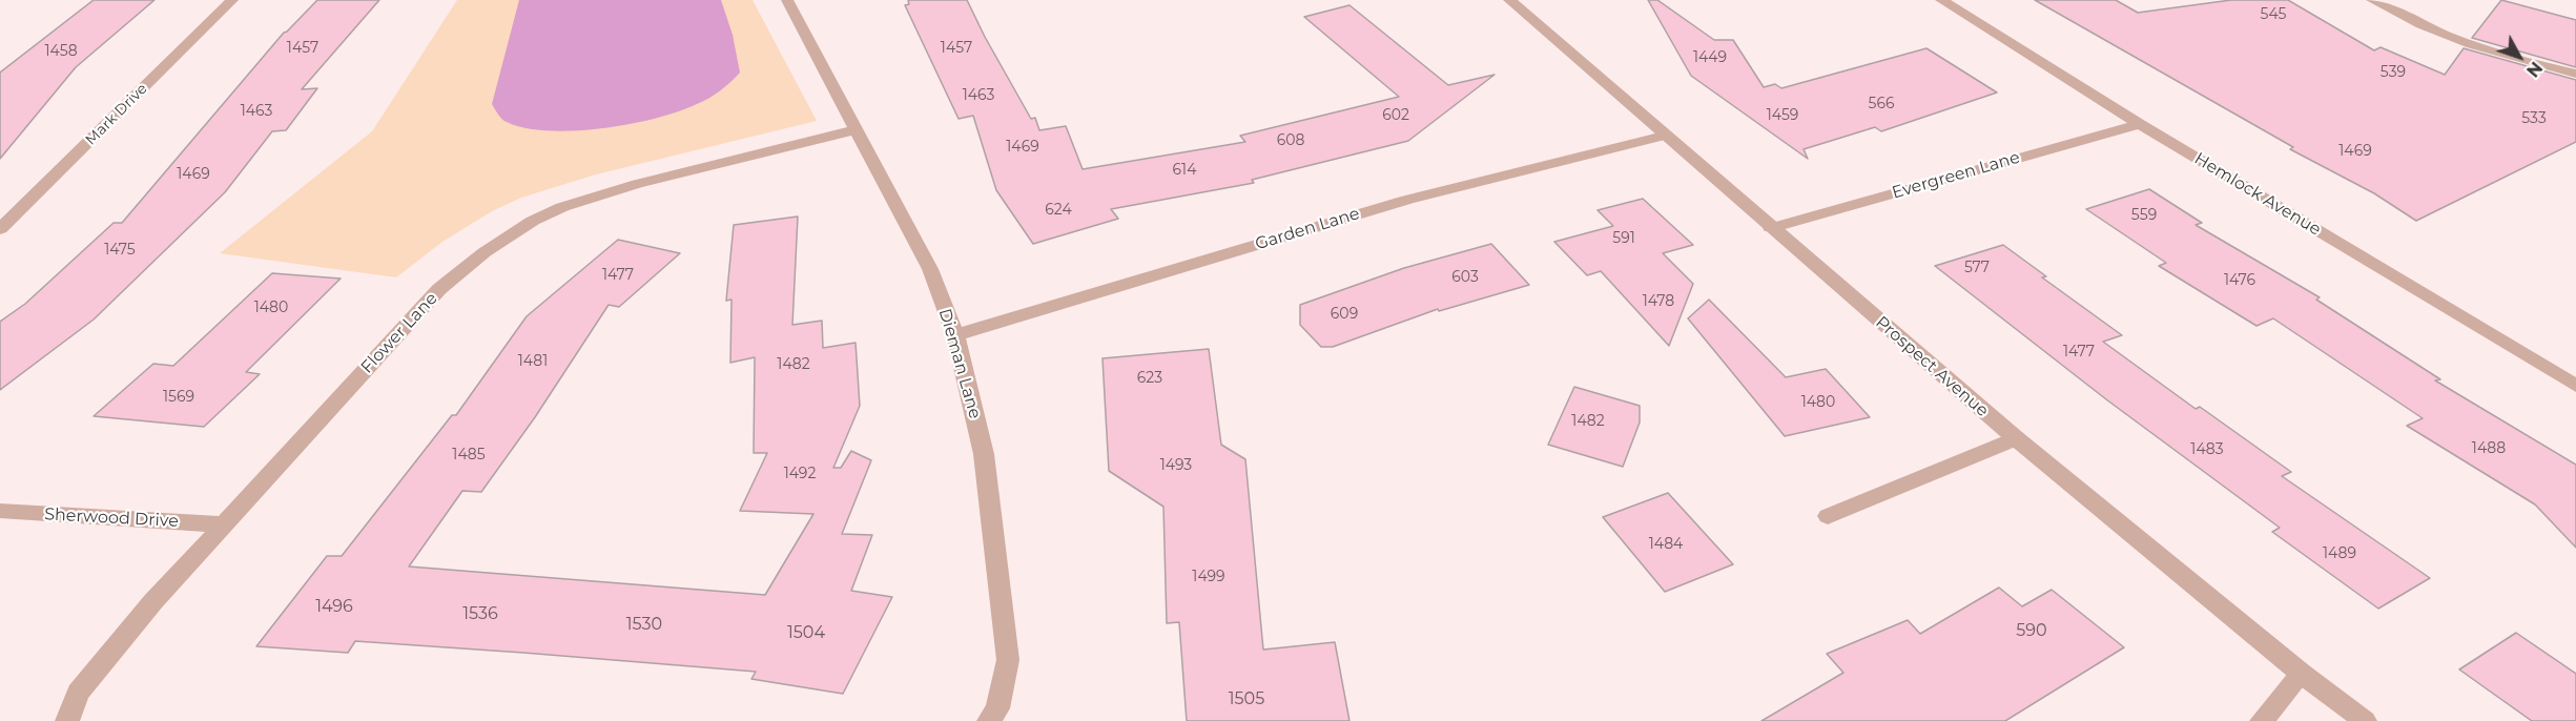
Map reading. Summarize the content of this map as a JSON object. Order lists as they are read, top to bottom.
{
  "streets": {
    "street": [
      "Mark Drive",
      "Evergreen Lane",
      "Hemlock Avenue",
      "Garden Lane",
      "Flower Lane",
      "Dieman Lane",
      "Prospect Avenue",
      "Sherwood Drive"
    ]
  },
  "crossings": [
    ["Evergreen Lane", "Hemlock Avenue"],
    ["Evergreen Lane", "Prospect Avenue"],
    ["Garden Lane", "Dieman Lane"],
    ["Garden Lane", "Prospect Avenue"],
    ["Flower Lane", "Dieman Lane"],
    ["Flower Lane", "Sherwood Drive"]
  ],
  "house_numbers": [
    "545",
    "1457",
    "1457",
    "1458",
    "1449",
    "539",
    "1463",
    "566",
    "1463",
    "602",
    "1459",
    "533",
    "608",
    "1469",
    "1469",
    "614",
    "1469",
    "624",
    "559",
    "591",
    "1475",
    "577",
    "1477",
    "603",
    "1476",
    "1478",
    "1480",
    "609",
    "1477",
    "1481",
    "1482",
    "623",
    "1569",
    "1480",
    "1482",
    "1488",
    "1483",
    "1485",
    "1493",
    "1492",
    "1484",
    "1489",
    "1499",
    "1496",
    "1536",
    "1530",
    "590",
    "1504",
    "1505"
  ],
  "north": "bottom right"
}
